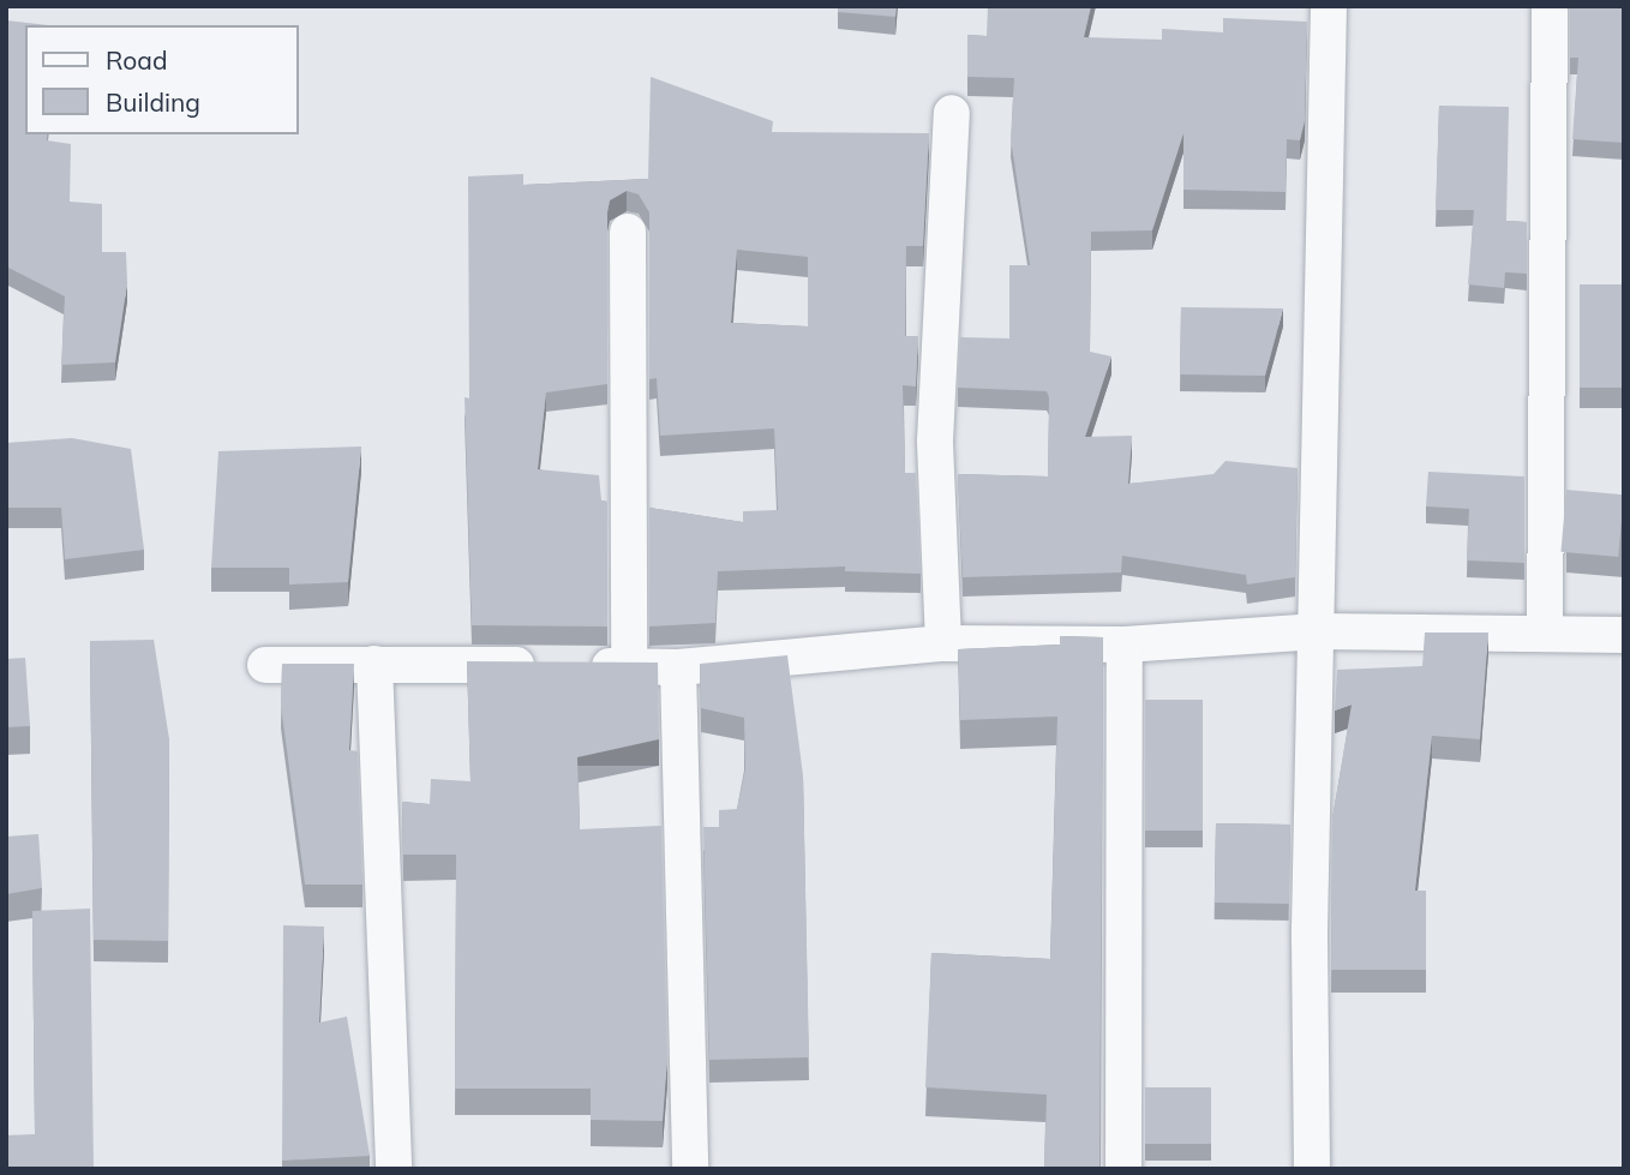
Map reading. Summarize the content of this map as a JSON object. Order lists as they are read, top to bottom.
{
  "legend": ["Road", "Building"]
}
